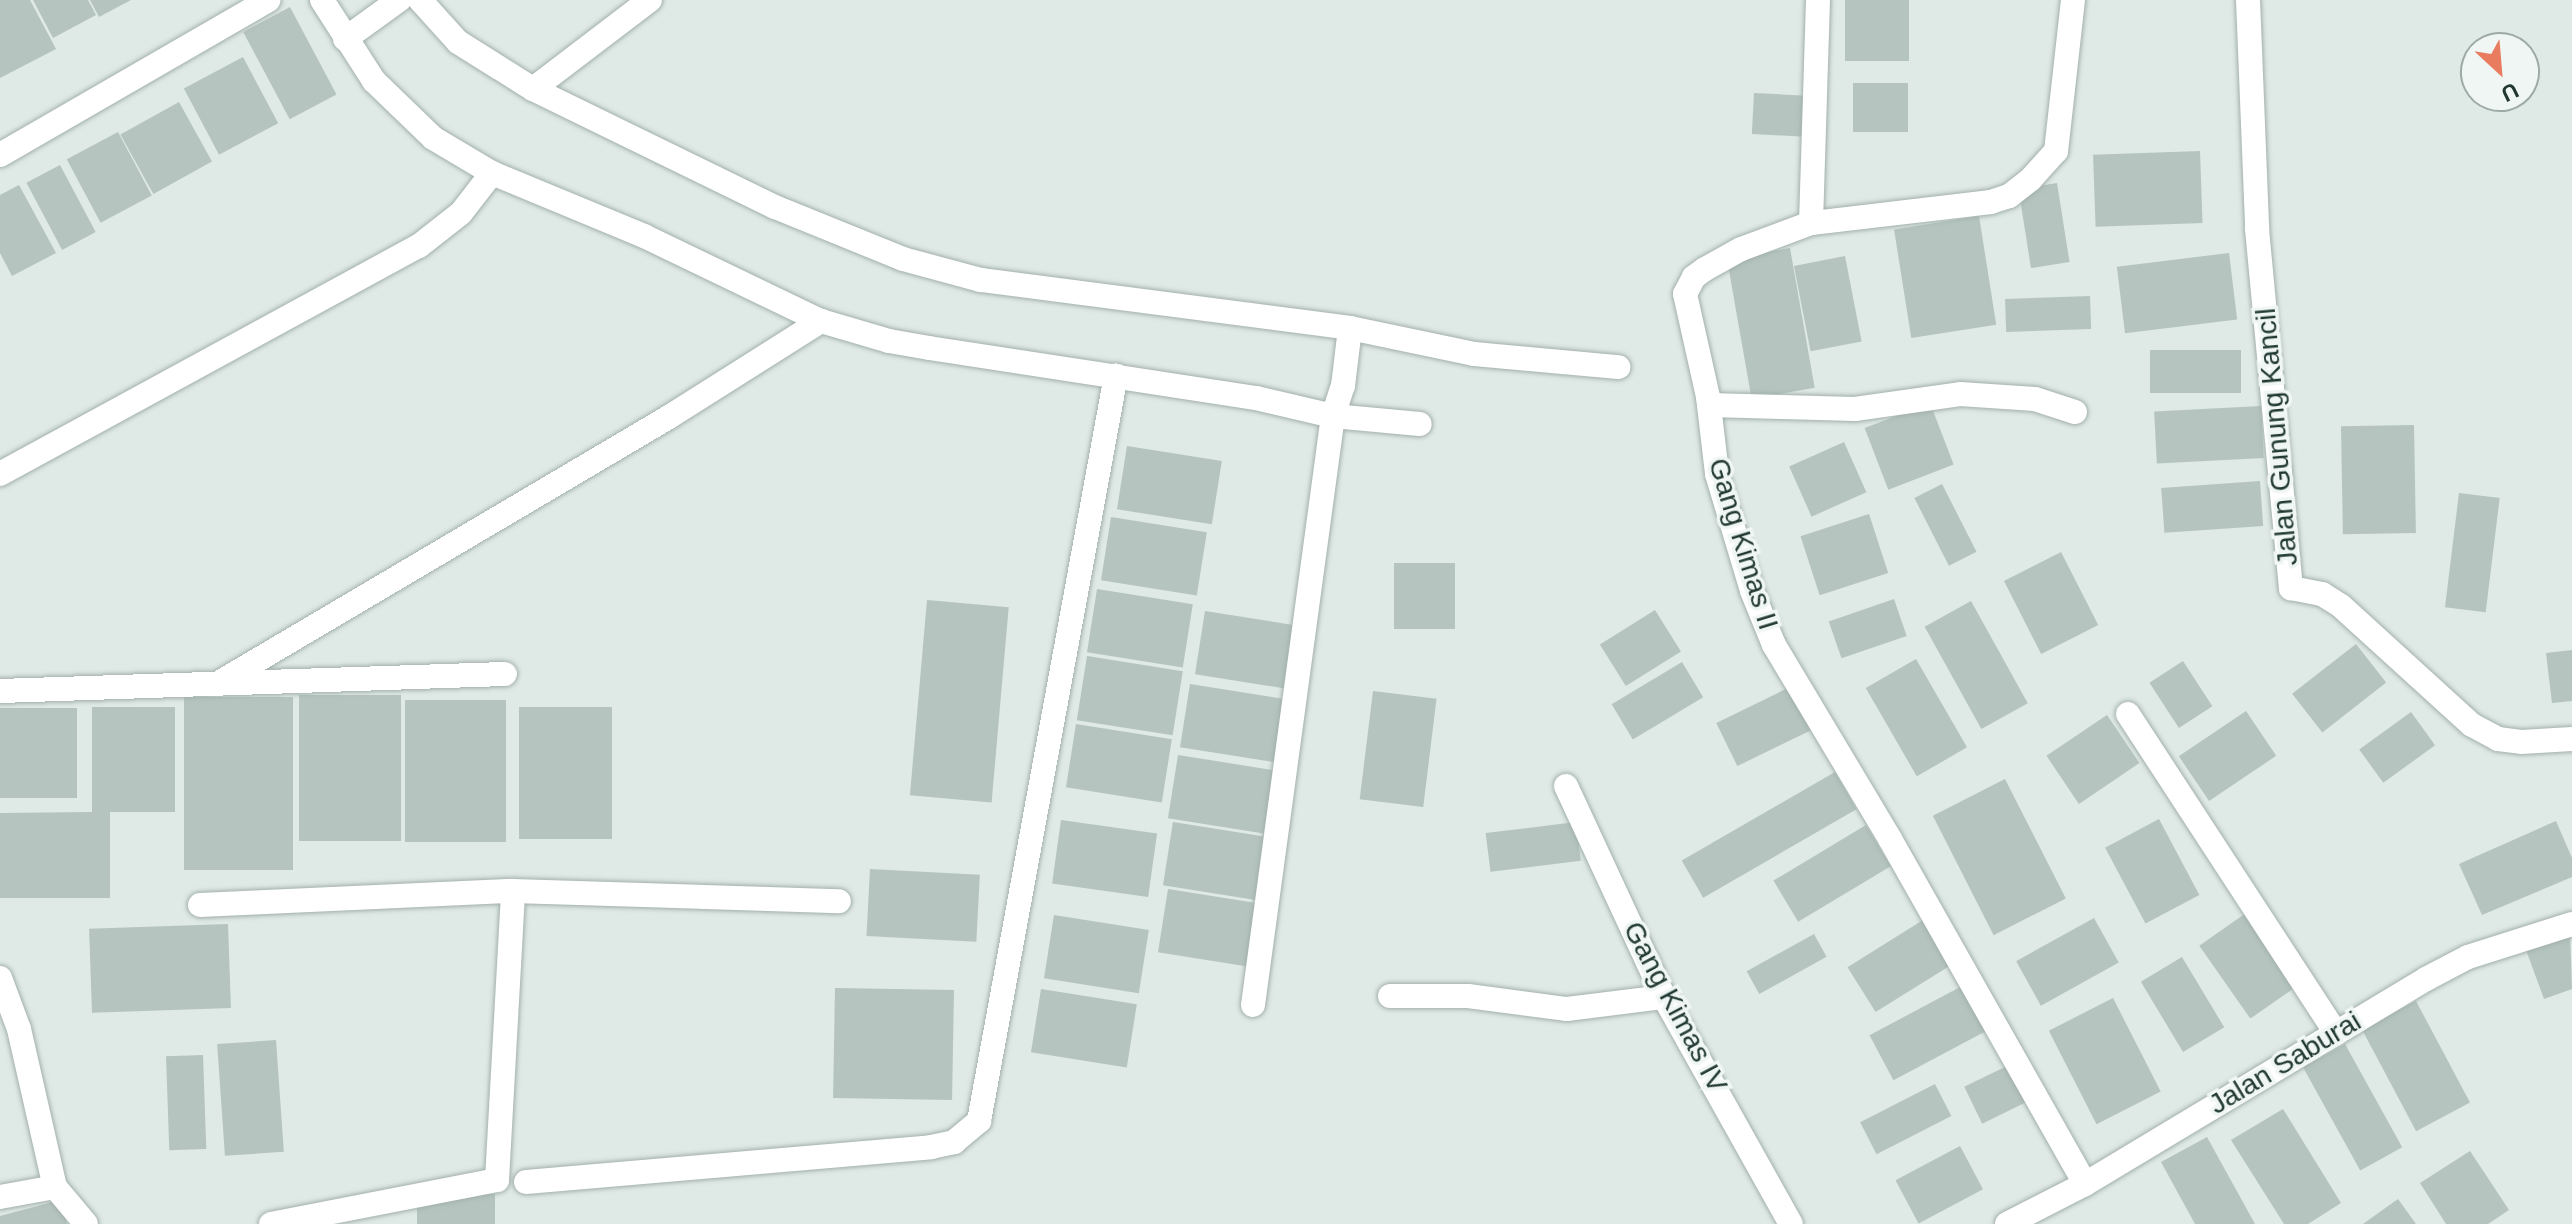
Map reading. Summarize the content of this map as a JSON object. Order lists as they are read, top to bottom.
{
  "streets": {
    "street": [
      "Jalan Gunung Kancil",
      "Gang Kimas II",
      "Gang Kimas IV",
      "Jalan Saburai"
    ]
  },
  "crossings": [
    ["Gang Kimas II", "Jalan Saburai"]
  ],
  "north": "bottom right"
}
